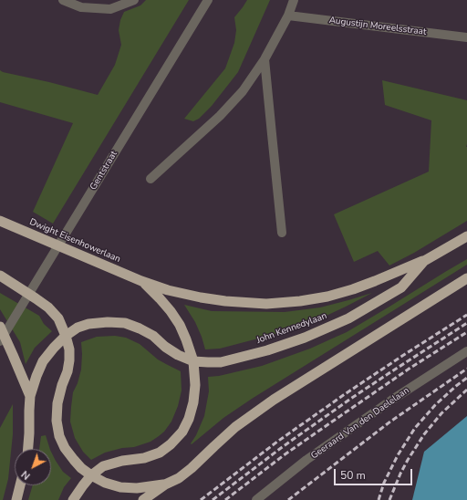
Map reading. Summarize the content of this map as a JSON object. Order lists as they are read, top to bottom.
{
  "streets": {
    "highway": ["Dwight Eisenhowerlaan", "John Kennedylaan"],
    "street": ["Augustijn Moreelsstraat", "Gentstraat", "Geeraard Van den Daelelaan"]
  },
  "crossings": [
    ["Dwight Eisenhowerlaan", "John Kennedylaan"]
  ],
  "scale_bar": "50 m",
  "north": "bottom left"
}
